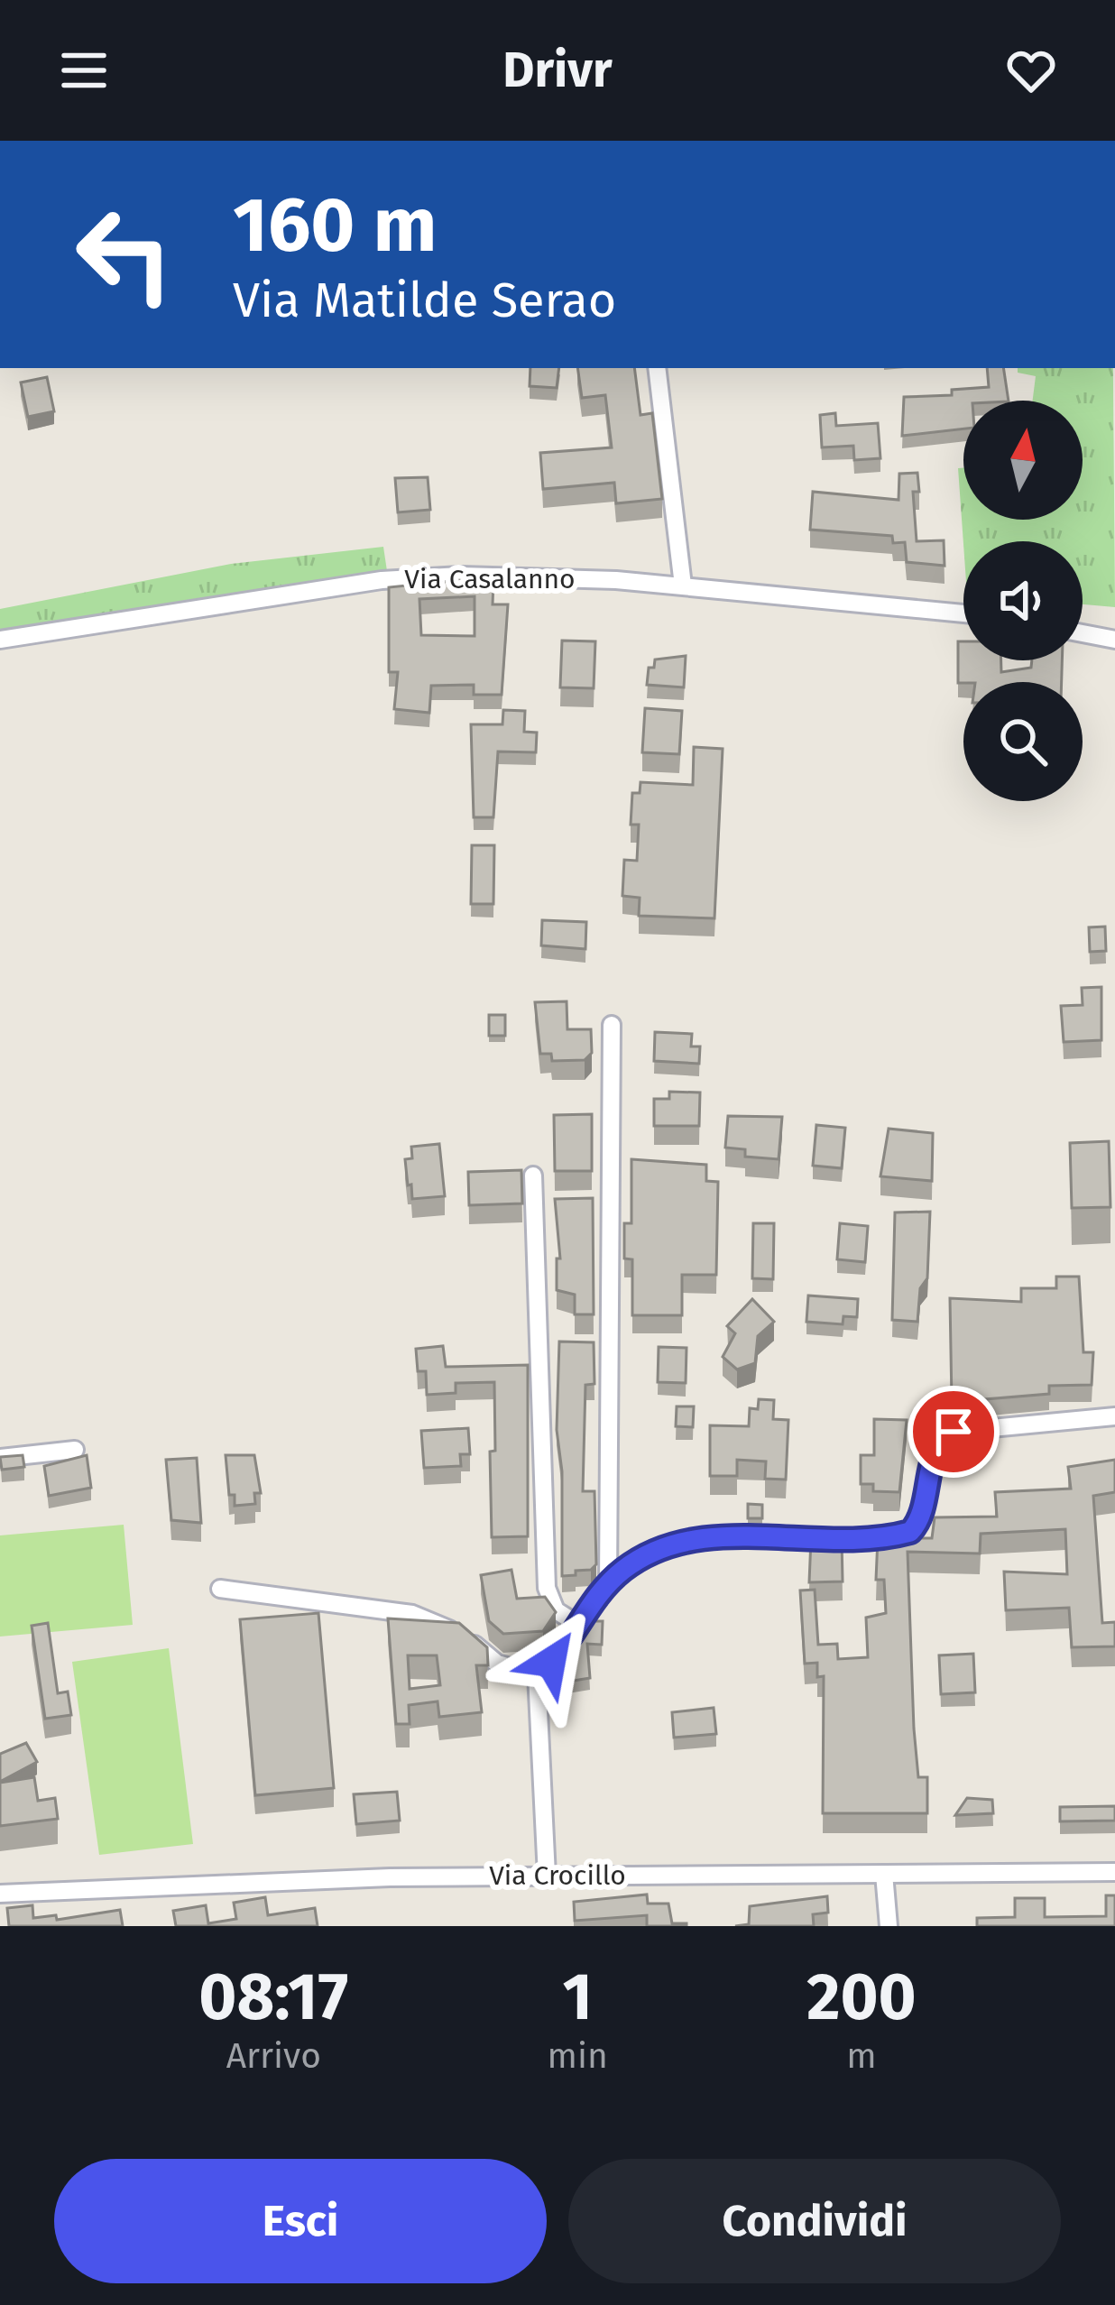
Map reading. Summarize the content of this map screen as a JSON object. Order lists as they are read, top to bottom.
{
  "streets": {
    "street": ["Via Casalanno", "Via Crocillo"]
  },
  "north": "top",
  "page": {
    "header": "Drivr",
    "turn": ["160 m", "Via Matilde Serao"],
    "eta": [
      "08:17",
      "Arrivo",
      "1",
      "min",
      "200",
      "m"
    ],
    "buttons": ["Esci", "Condividi"]
  }
}
